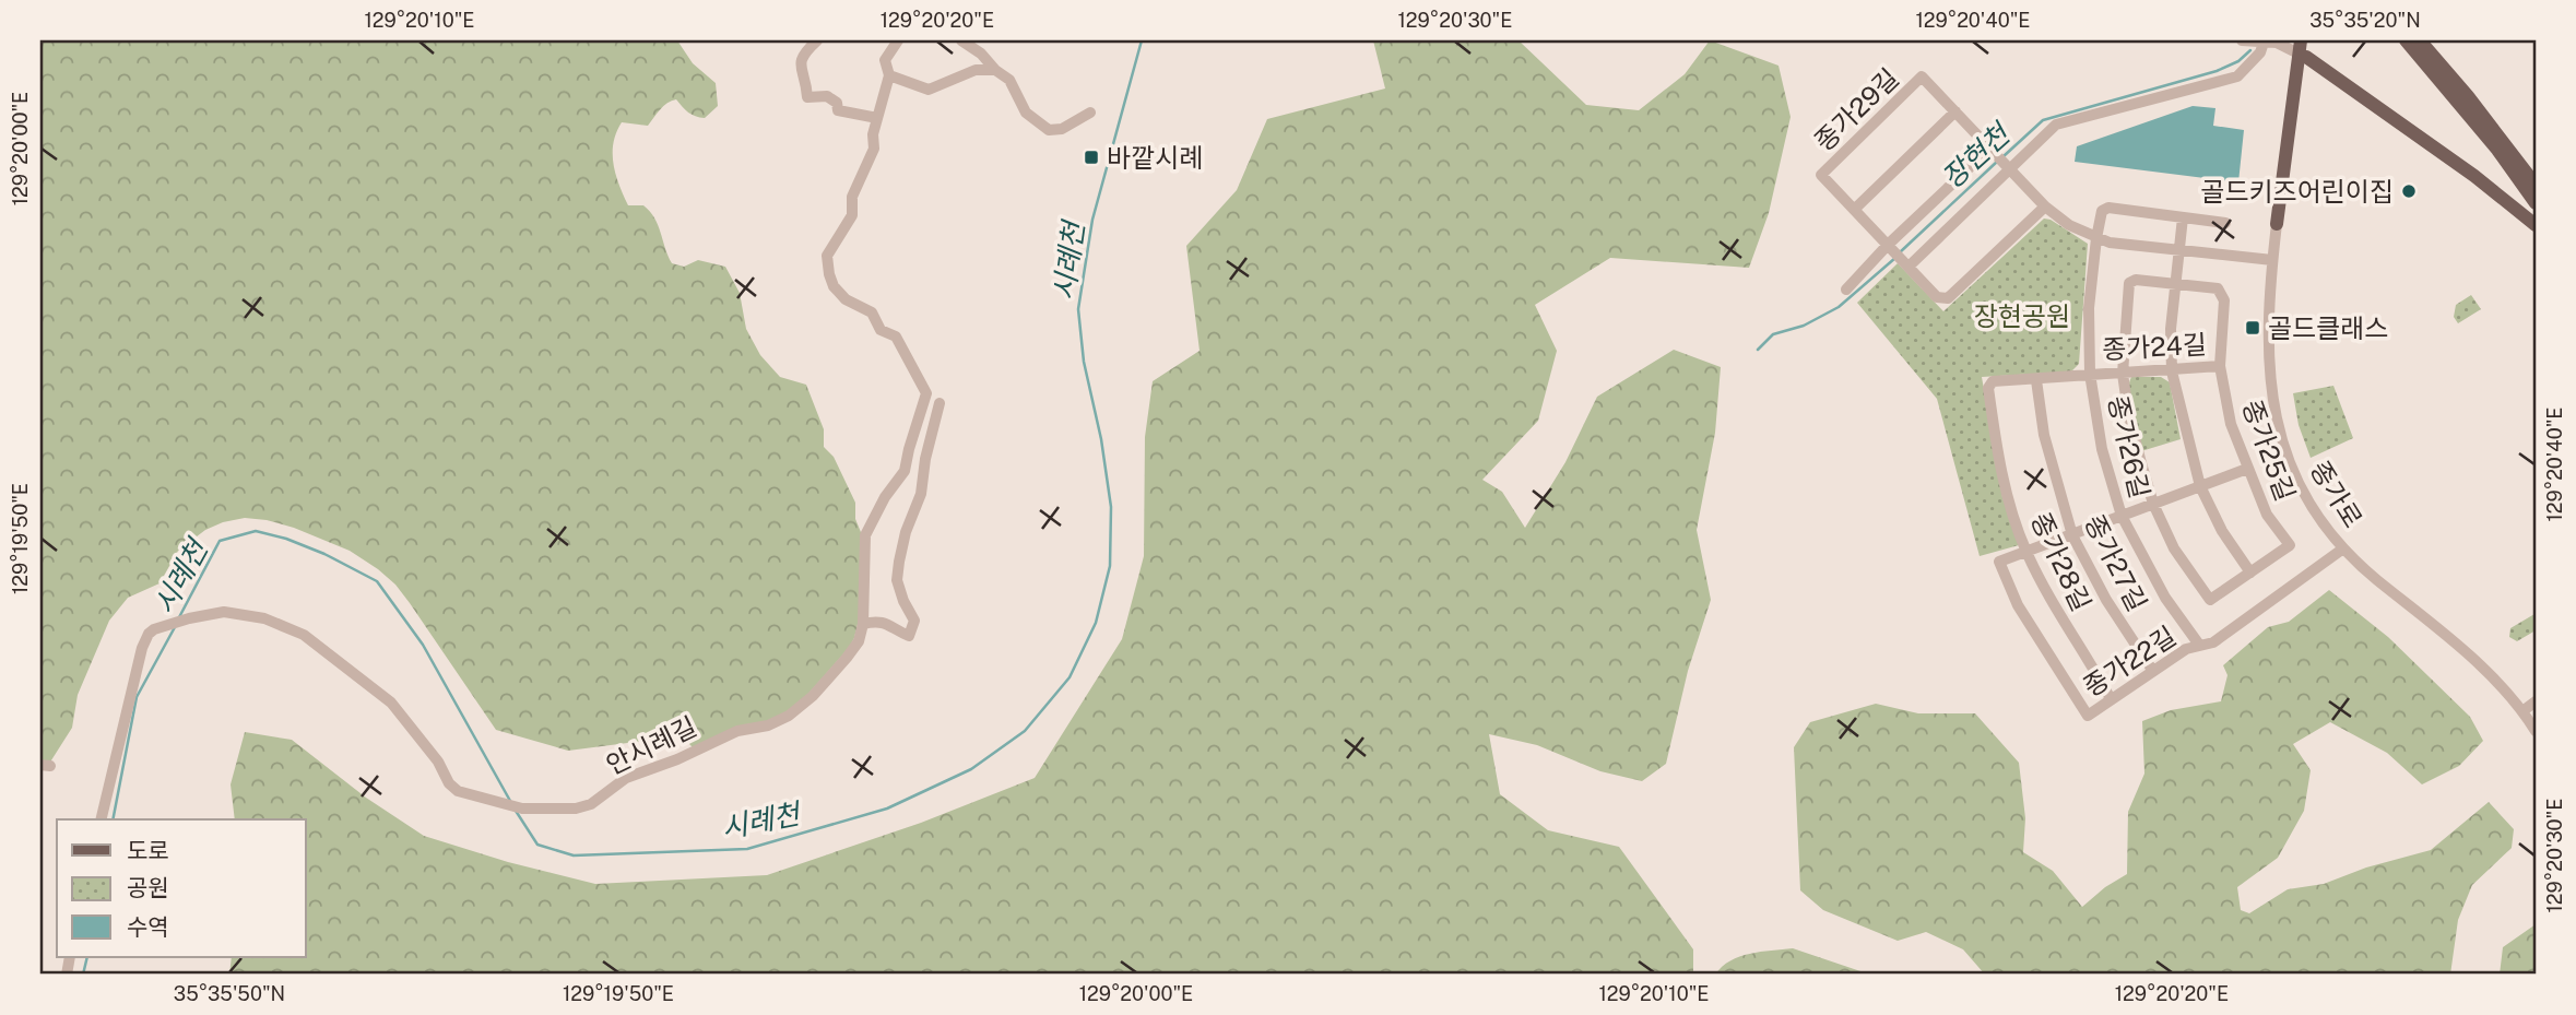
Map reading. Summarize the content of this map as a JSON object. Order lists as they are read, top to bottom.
{
  "streets": {
    "street": [
      "종가29길",
      "종가24길",
      "종가26길",
      "종가25길",
      "종가로",
      "종가28길",
      "종가27길",
      "종가22길",
      "안시례길"
    ]
  },
  "crossings": [
    ["종가29길", "종가26길"],
    ["종가29길", "종가로"],
    ["종가24길", "종가26길"],
    ["종가24길", "종가25길"],
    ["종가24길", "종가28길"],
    ["종가24길", "종가27길"],
    ["종가26길", "종가22길"],
    ["종가로", "종가22길"],
    ["종가28길", "종가22길"],
    ["종가27길", "종가22길"]
  ],
  "water": ["장현천", "시례천"],
  "parks": ["장현공원"],
  "places": {
    "transit": ["바깥시례", "골드클래스"],
    "other": ["골드키즈어린이집"]
  },
  "legend": ["도로", "공원", "수역"],
  "coordinates": [
    "129°20'10\"E",
    "129°20'20\"E",
    "129°20'30\"E",
    "129°20'40\"E",
    "35°35'20\"N",
    "129°20'00\"E",
    "129°19'50\"E",
    "35°35'50\"N"
  ]
}
